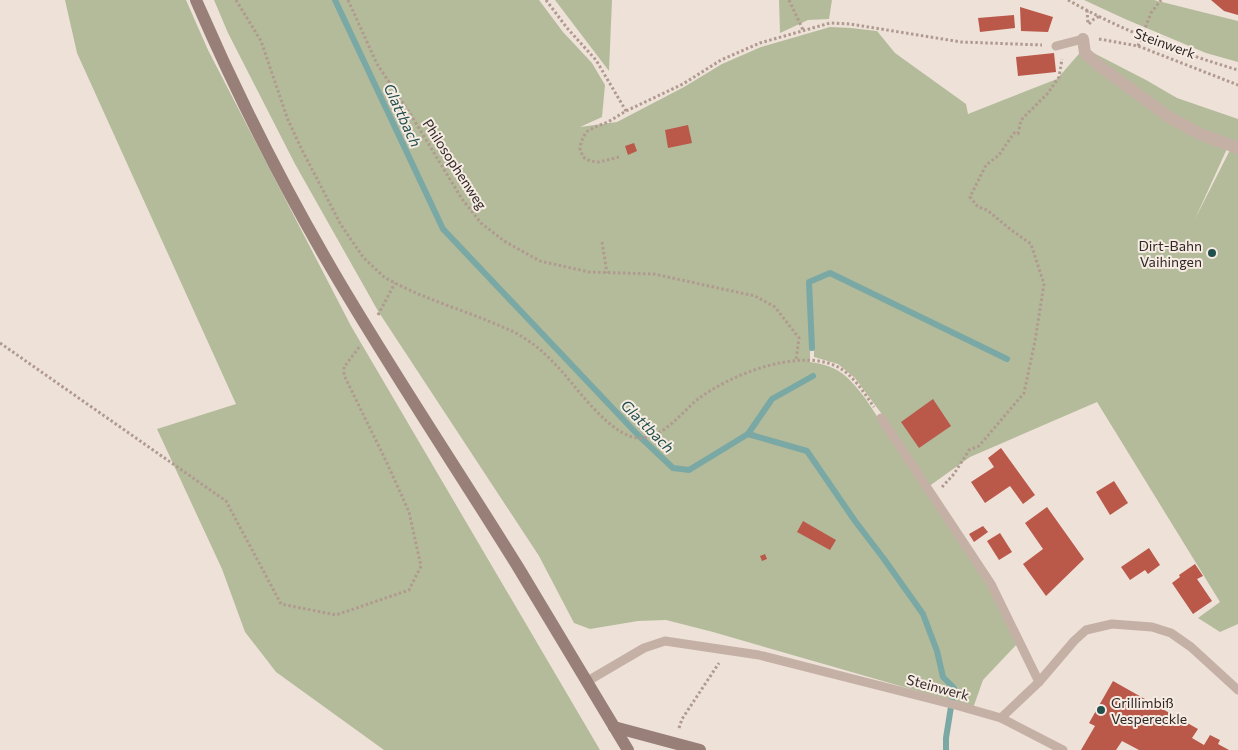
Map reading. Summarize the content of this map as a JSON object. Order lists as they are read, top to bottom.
{
  "streets": {
    "lane": ["Steinwerk"],
    "path": ["Philosophenweg"]
  },
  "water": ["Glattbach"],
  "places": ["Dirt-Bahn Vaihingen", "Grillimbiß Vespereckle"]
}
